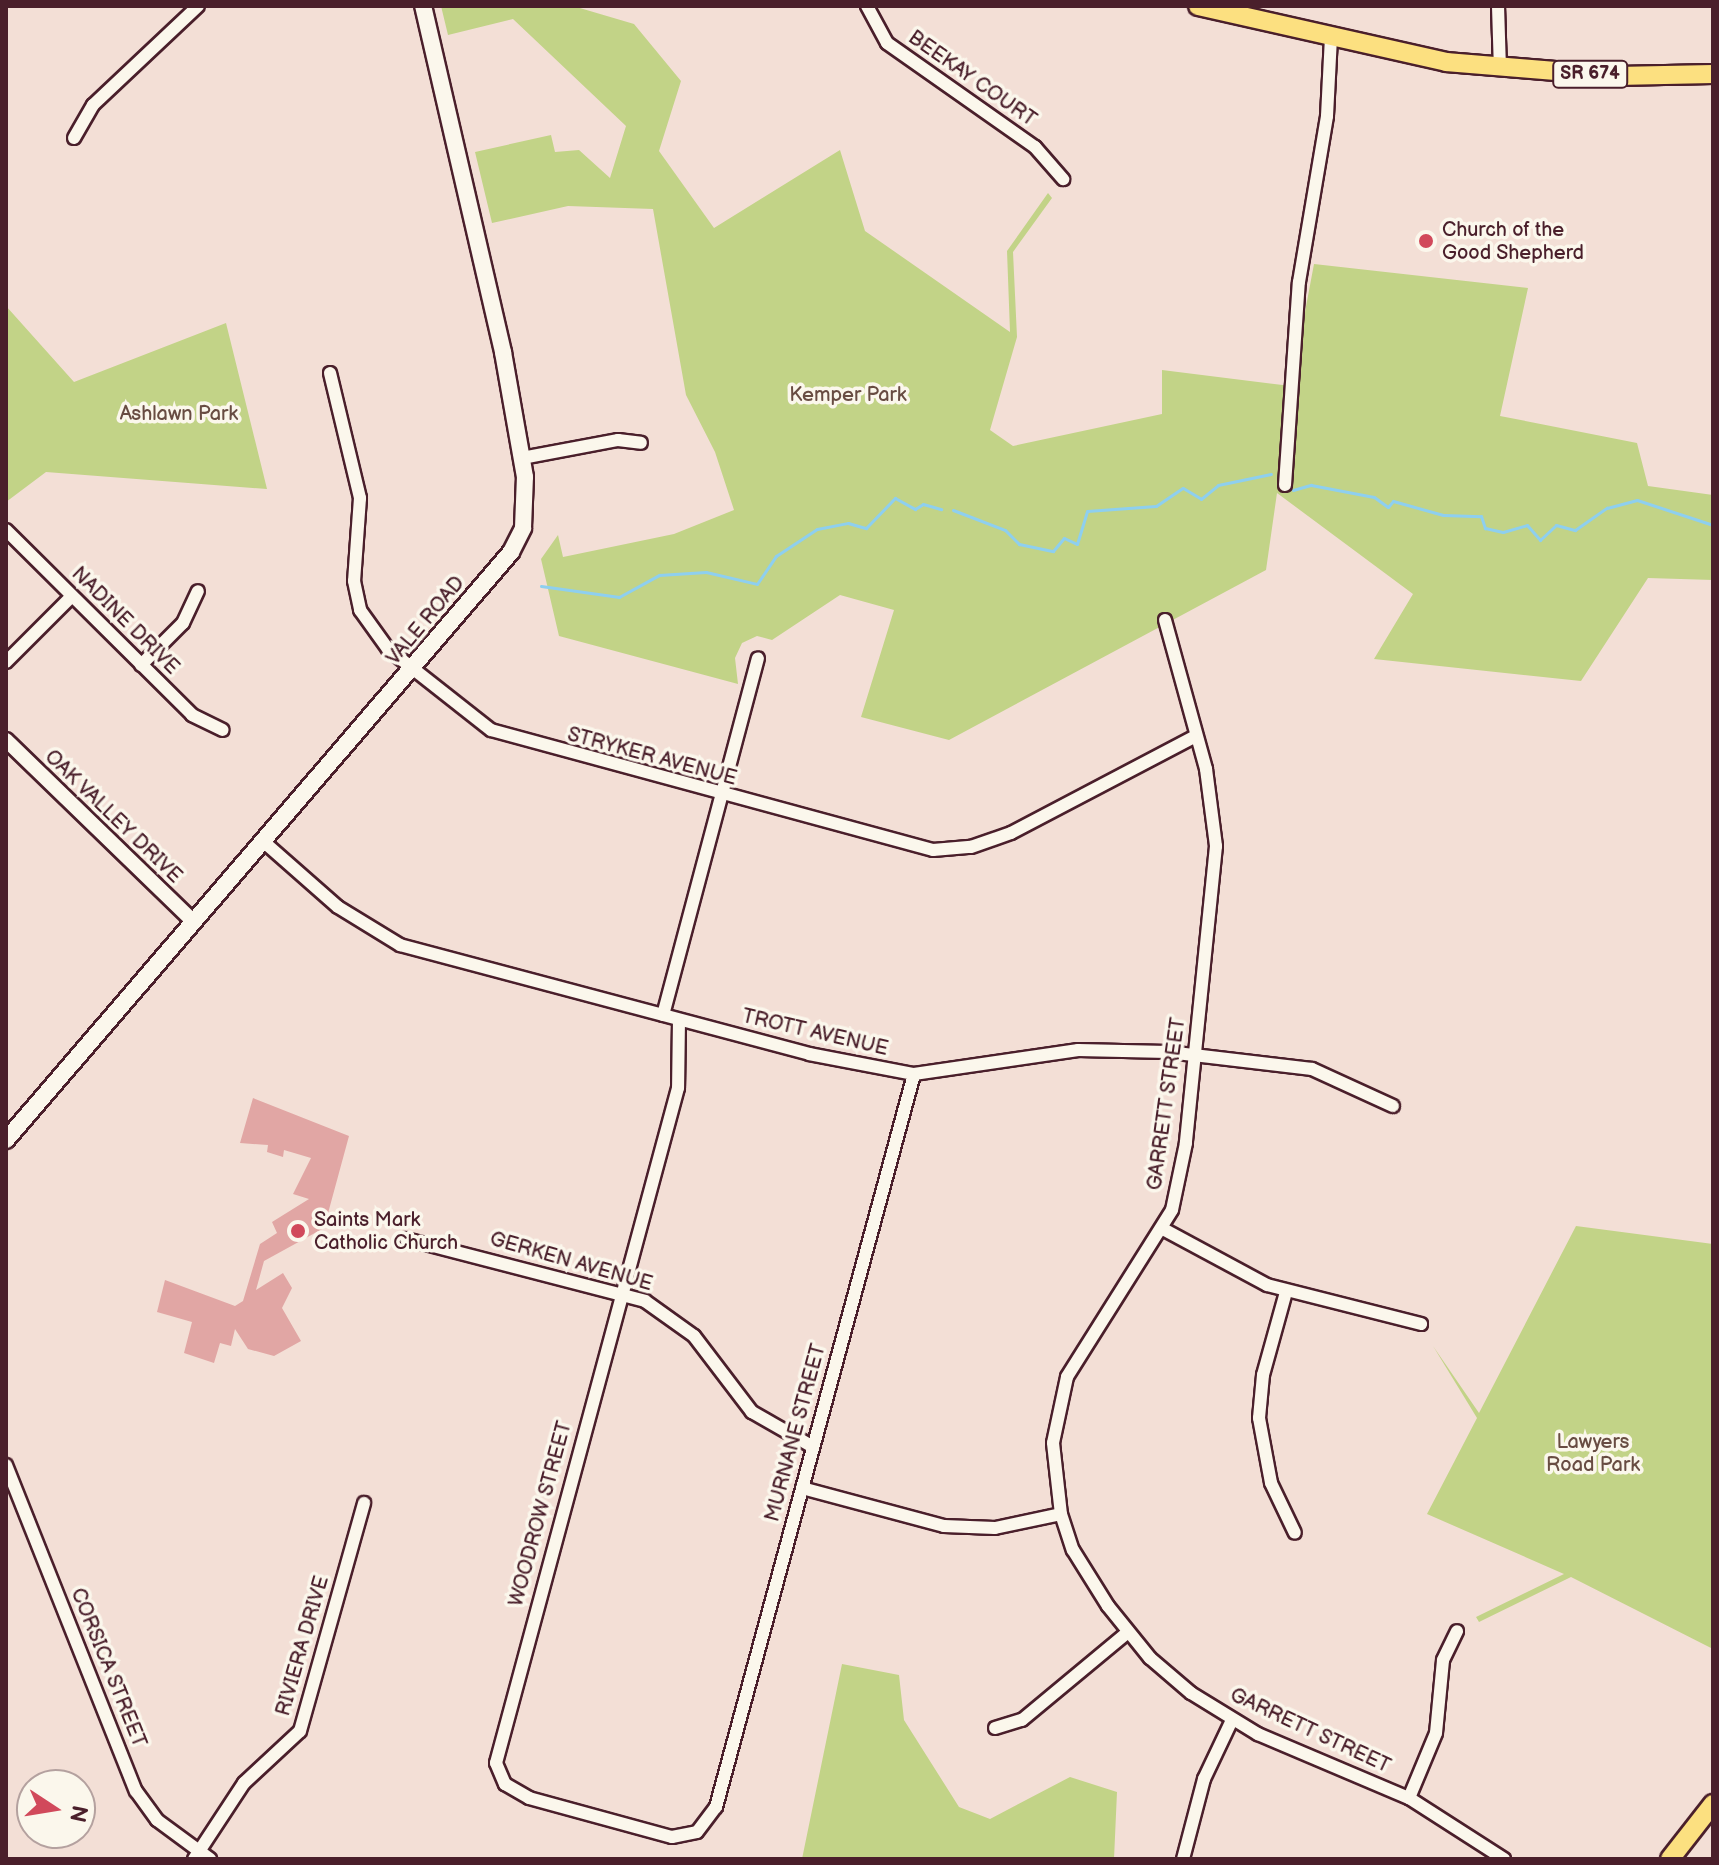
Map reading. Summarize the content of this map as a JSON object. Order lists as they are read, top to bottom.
{
  "streets": {
    "main road": ["SR 674", "VALE ROAD"],
    "street": [
      "BEEKAY COURT",
      "NADINE DRIVE",
      "STRYKER AVENUE",
      "OAK VALLEY DRIVE",
      "TROTT AVENUE",
      "GARRETT STREET",
      "GERKEN AVENUE",
      "MURNANE STREET",
      "WOODROW STREET",
      "RIVIERA DRIVE",
      "CORSICA STREET"
    ]
  },
  "crossings": [
    ["VALE ROAD", "STRYKER AVENUE"],
    ["VALE ROAD", "OAK VALLEY DRIVE"],
    ["VALE ROAD", "TROTT AVENUE"],
    ["STRYKER AVENUE", "GARRETT STREET"],
    ["TROTT AVENUE", "GARRETT STREET"],
    ["TROTT AVENUE", "MURNANE STREET"],
    ["TROTT AVENUE", "WOODROW STREET"],
    ["GERKEN AVENUE", "MURNANE STREET"],
    ["GERKEN AVENUE", "WOODROW STREET"],
    ["MURNANE STREET", "WOODROW STREET"],
    ["RIVIERA DRIVE", "CORSICA STREET"]
  ],
  "parks": ["Kemper Park", "Ashlawn Park", "Lawyers Road Park"],
  "places": ["Church of the Good Shepherd", "Saints Mark Catholic Church"],
  "north": "right"
}
